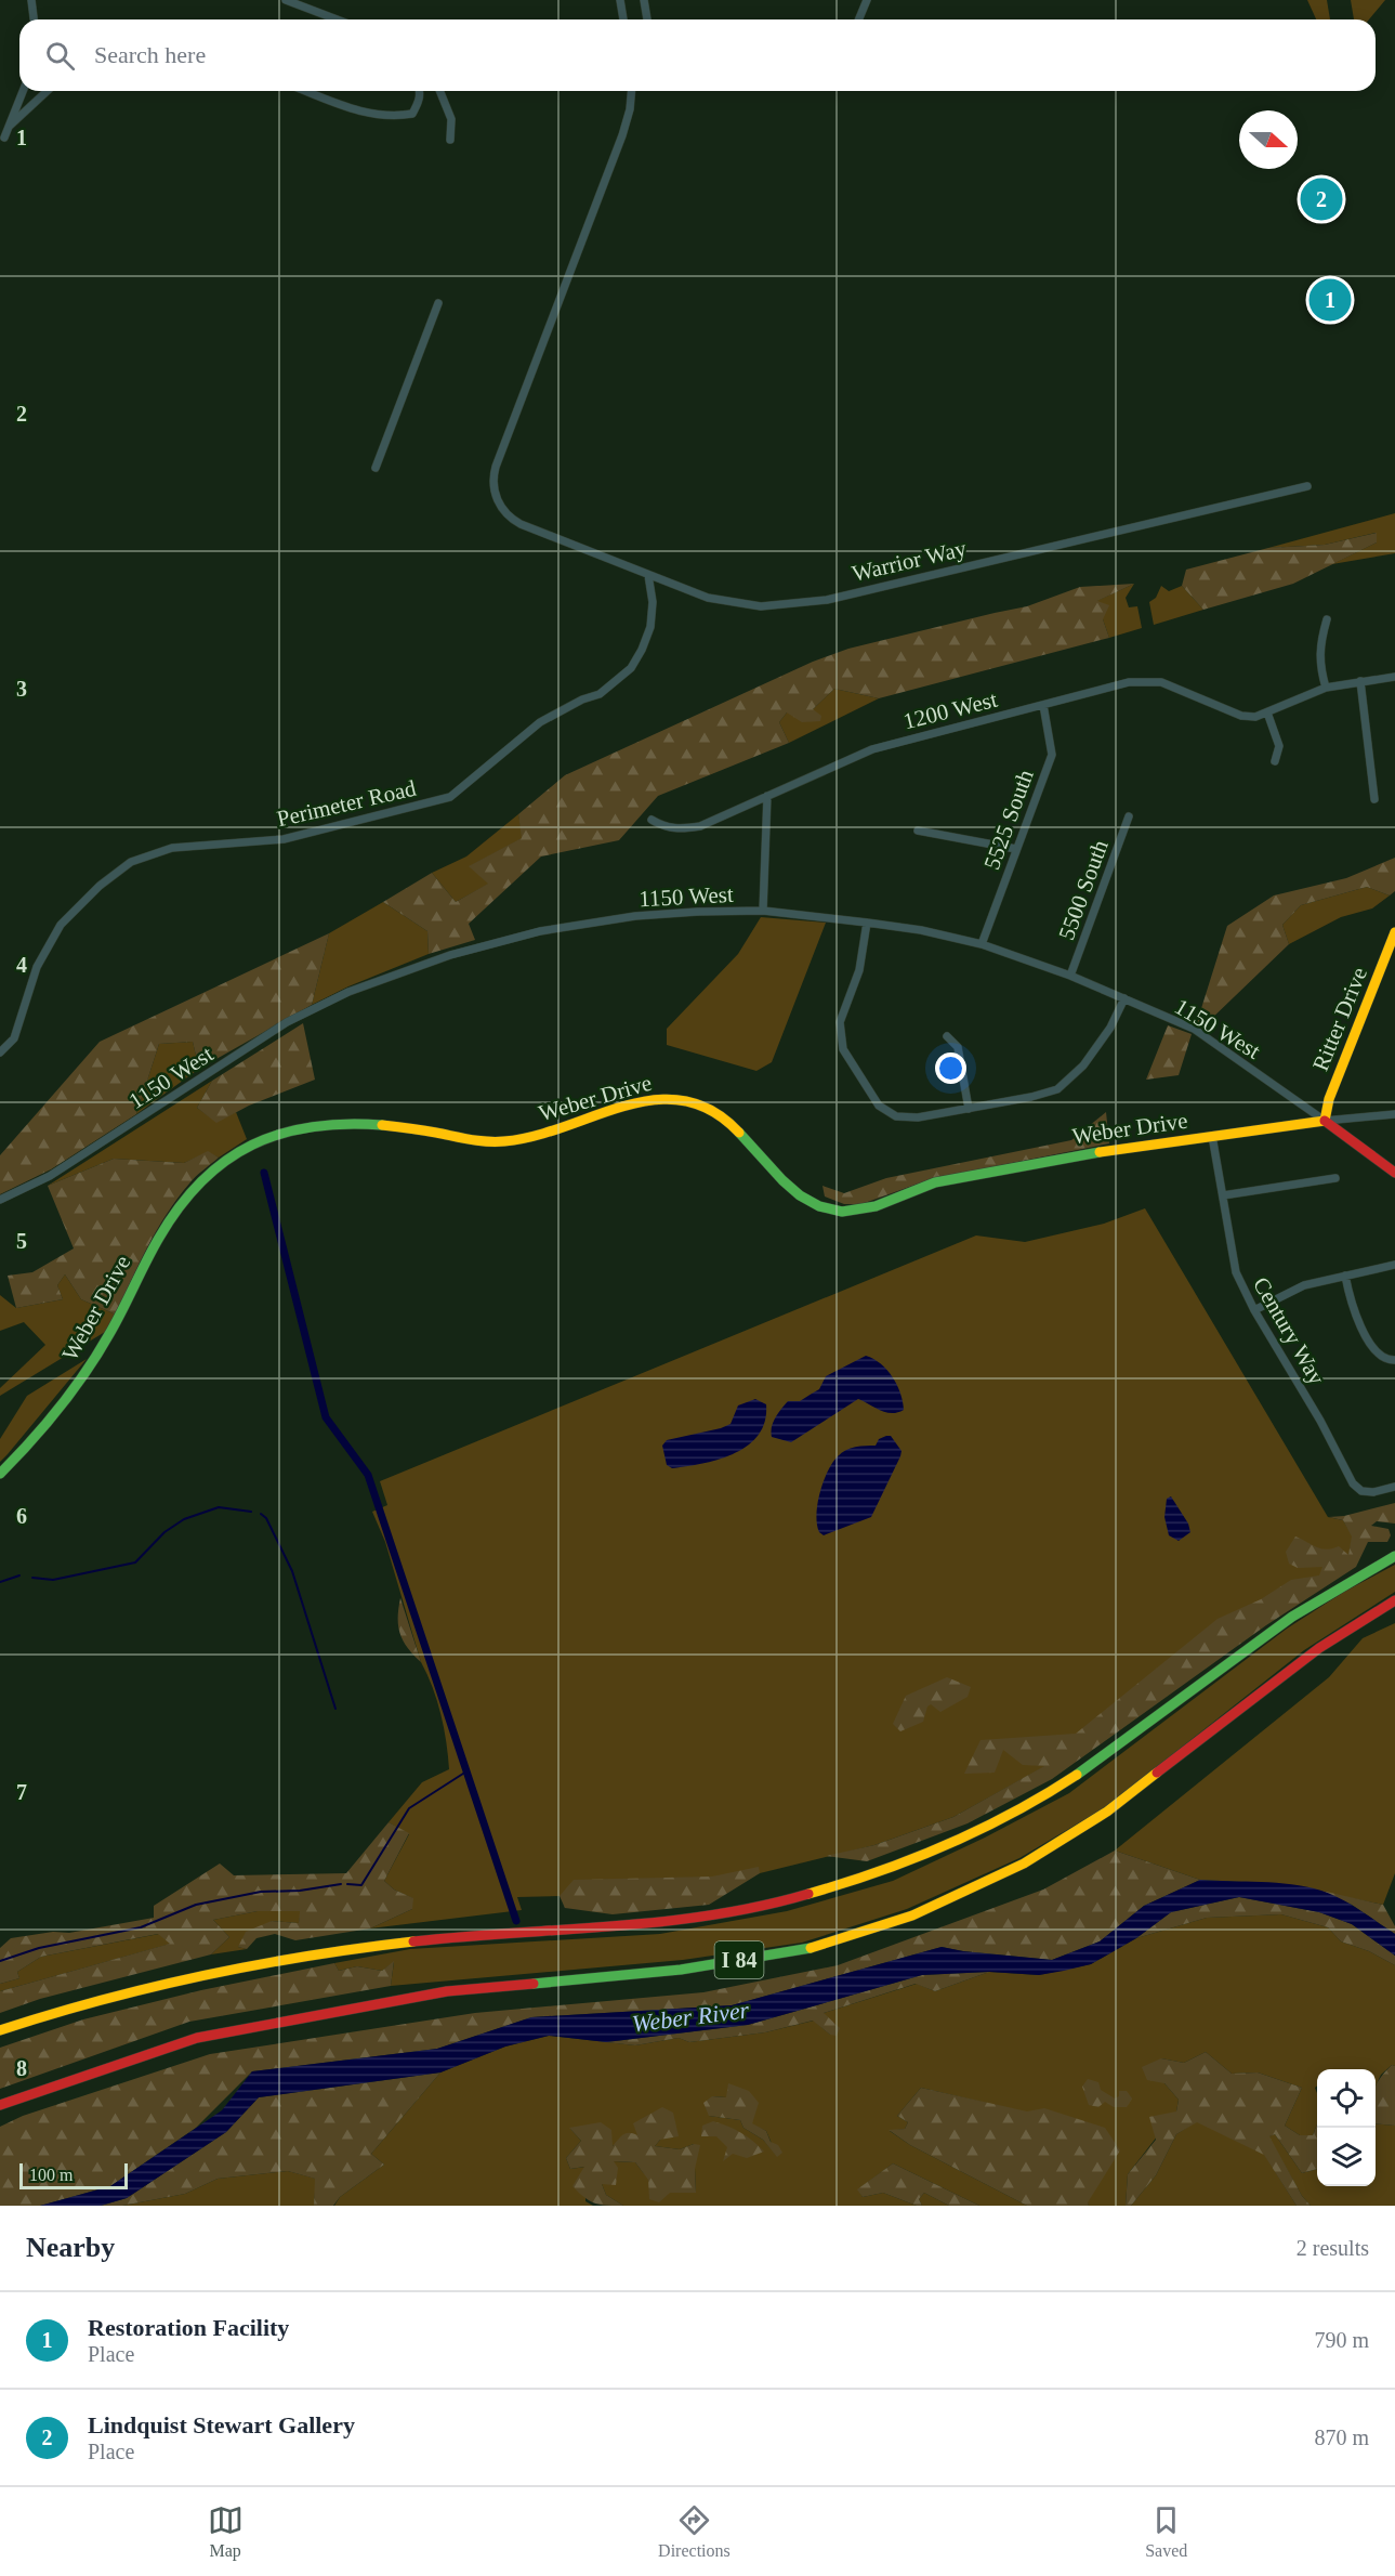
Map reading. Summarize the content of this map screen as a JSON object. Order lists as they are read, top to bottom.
{
  "streets": {
    "main road": ["Ritter Drive", "Weber Drive", "I 84"],
    "street": [
      "Warrior Way",
      "1200 West",
      "Perimeter Road",
      "5525 South",
      "5500 South",
      "1150 West",
      "Century Way"
    ]
  },
  "crossings": [
    ["Warrior Way", "Perimeter Road"],
    ["1200 West", "5525 South"],
    ["5525 South", "1150 West"],
    ["5500 South", "1150 West"],
    ["1150 West", "Ritter Drive"],
    ["1150 West", "Weber Drive"],
    ["Ritter Drive", "Weber Drive"],
    ["Weber Drive", "Century Way"]
  ],
  "water": ["Weber River"],
  "scale_bar": "100 m",
  "north": "right",
  "page": {
    "search": "Search here",
    "pins": ["2", "1"],
    "scale": "100 m",
    "heading": ["Nearby", "2 results"],
    "list": [
      {
        "mark": "1",
        "name": "Restoration Facility",
        "note": "Place",
        "value": "790 m"
      },
      {
        "mark": "2",
        "name": "Lindquist Stewart Gallery",
        "note": "Place",
        "value": "870 m"
      }
    ],
    "nav": ["Map", "Directions", "Saved"]
  },
  "grid": {
    "rows": [
      "1",
      "2",
      "3",
      "4",
      "5",
      "6",
      "7",
      "8"
    ]
  }
}
